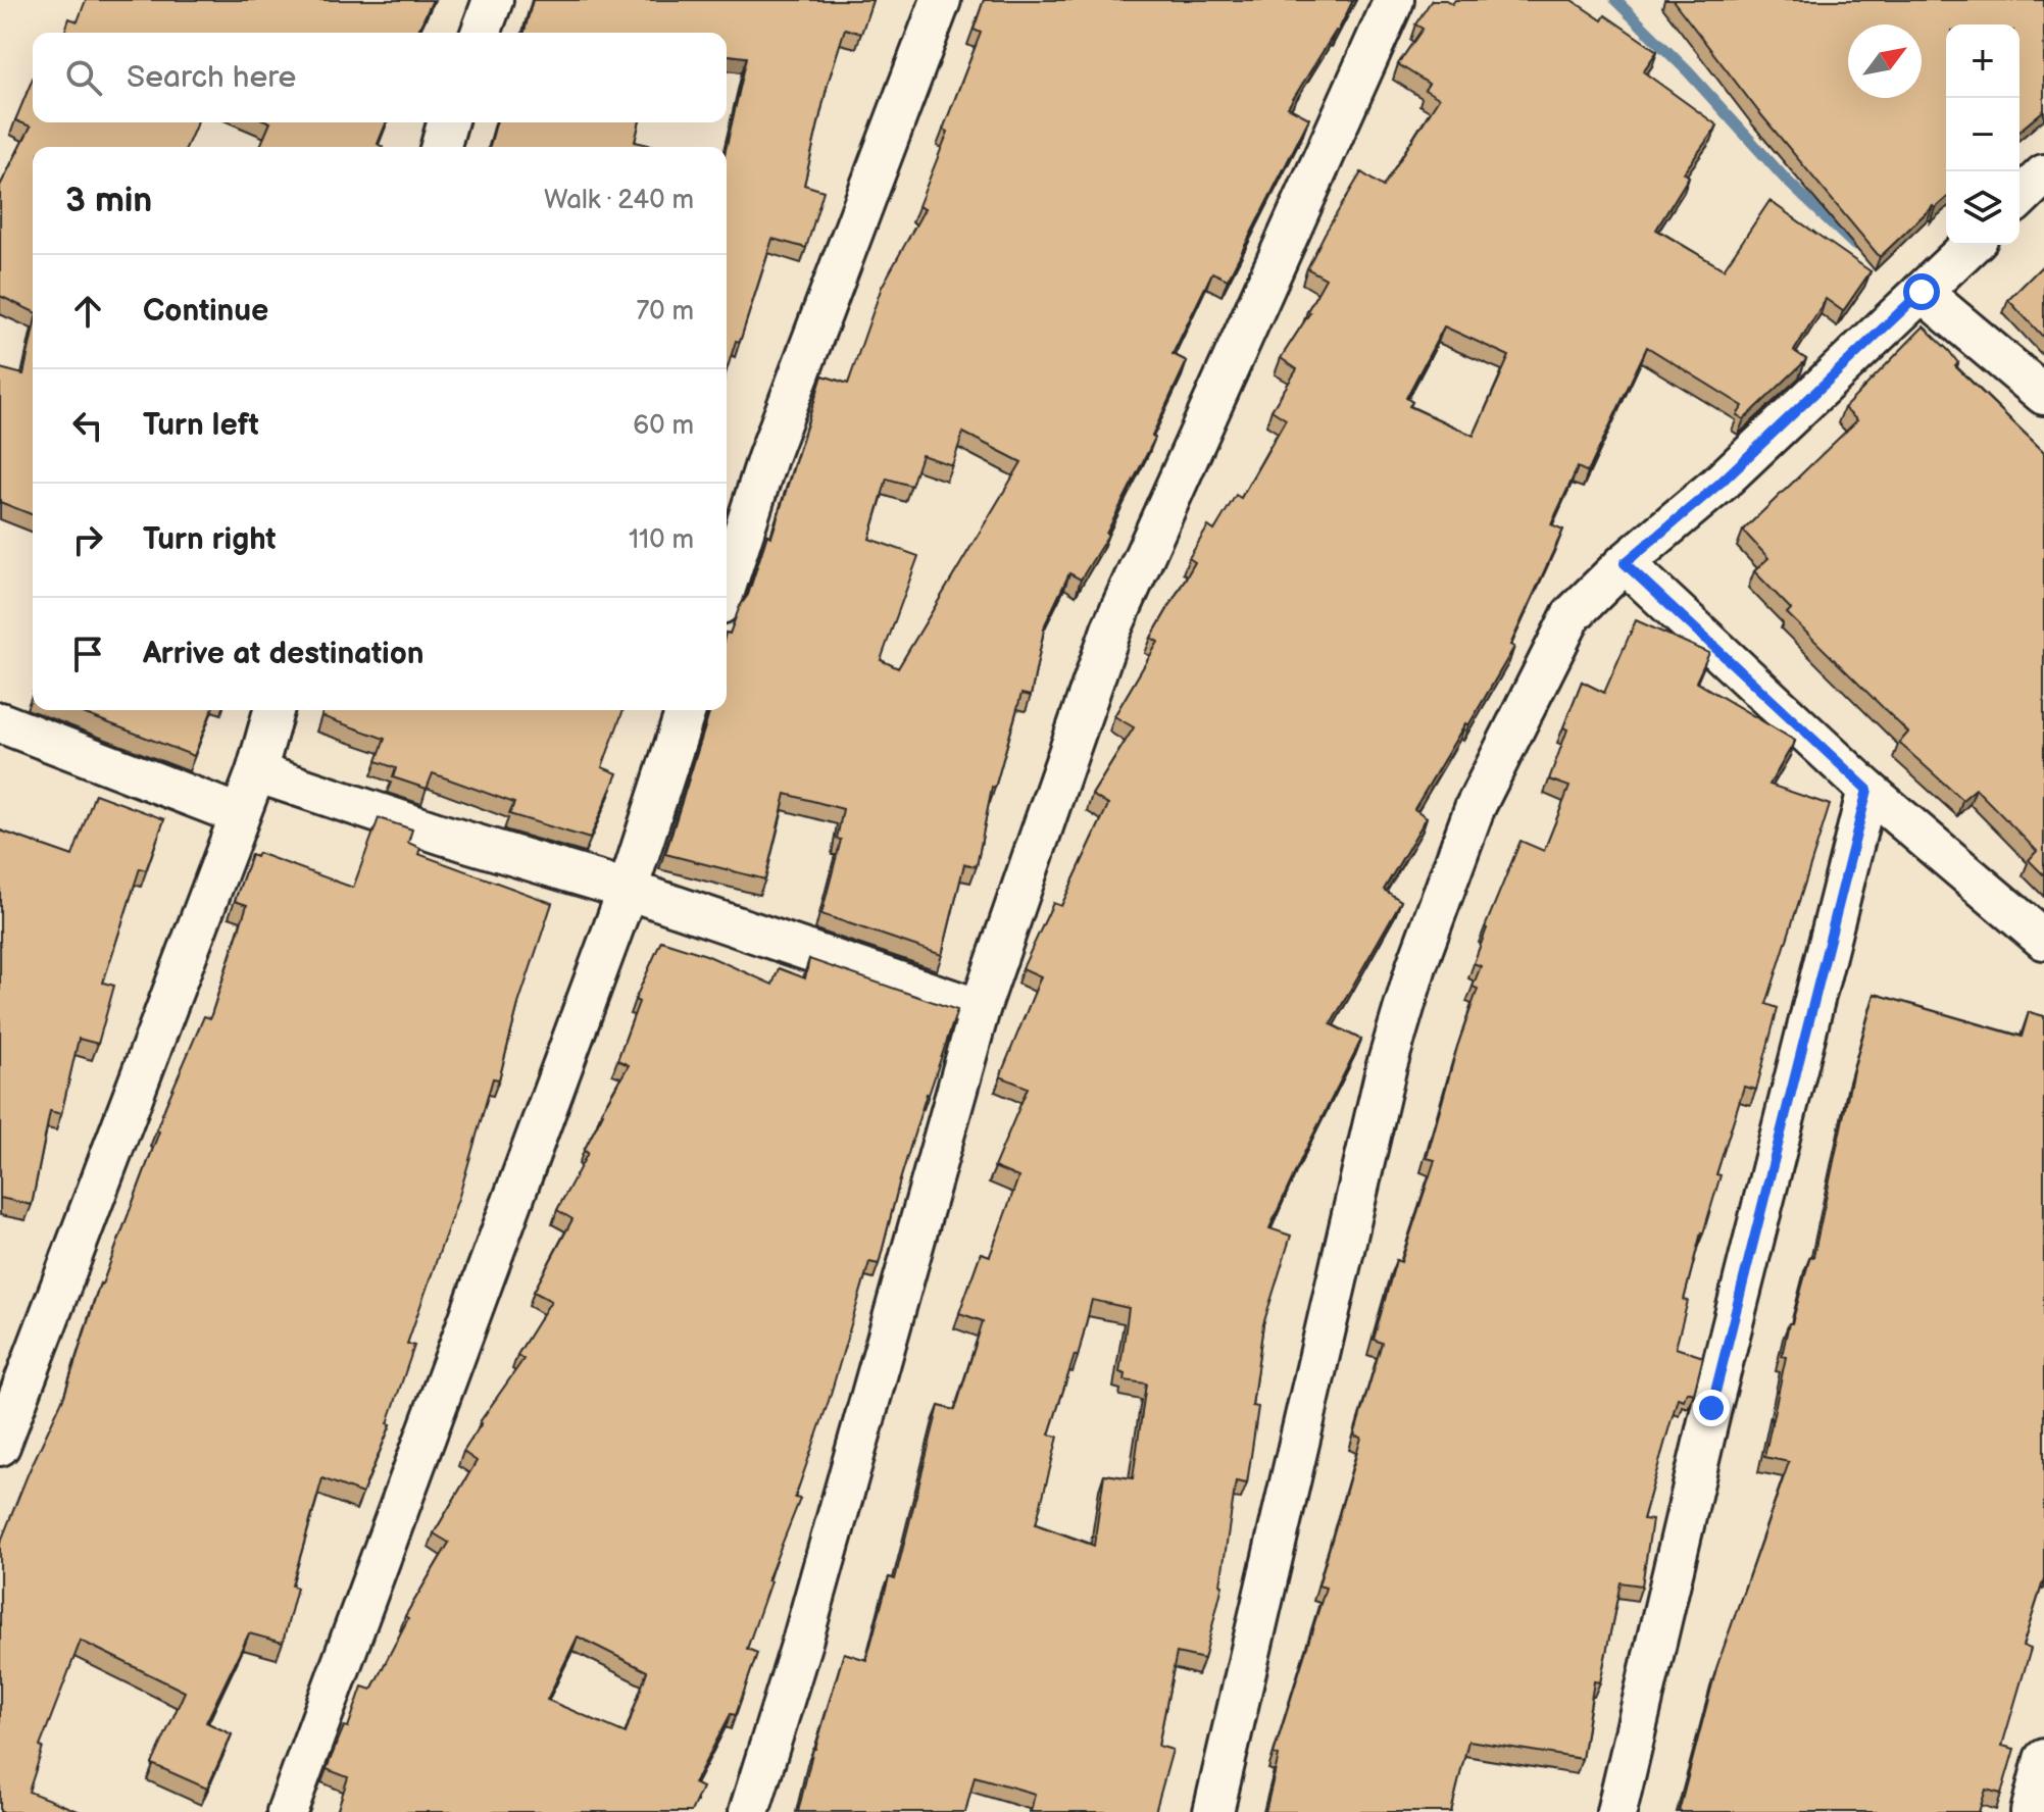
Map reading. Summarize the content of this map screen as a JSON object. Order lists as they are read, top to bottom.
{
  "north": "top right",
  "page": {
    "map_buttons": ["+", "−"],
    "search": "Search here",
    "heading": ["3 min", "Walk · 240 m"],
    "list": [
      ["Continue", "70 m"],
      ["Turn left", "60 m"],
      ["Turn right", "110 m"],
      "Arrive at destination"
    ]
  }
}
